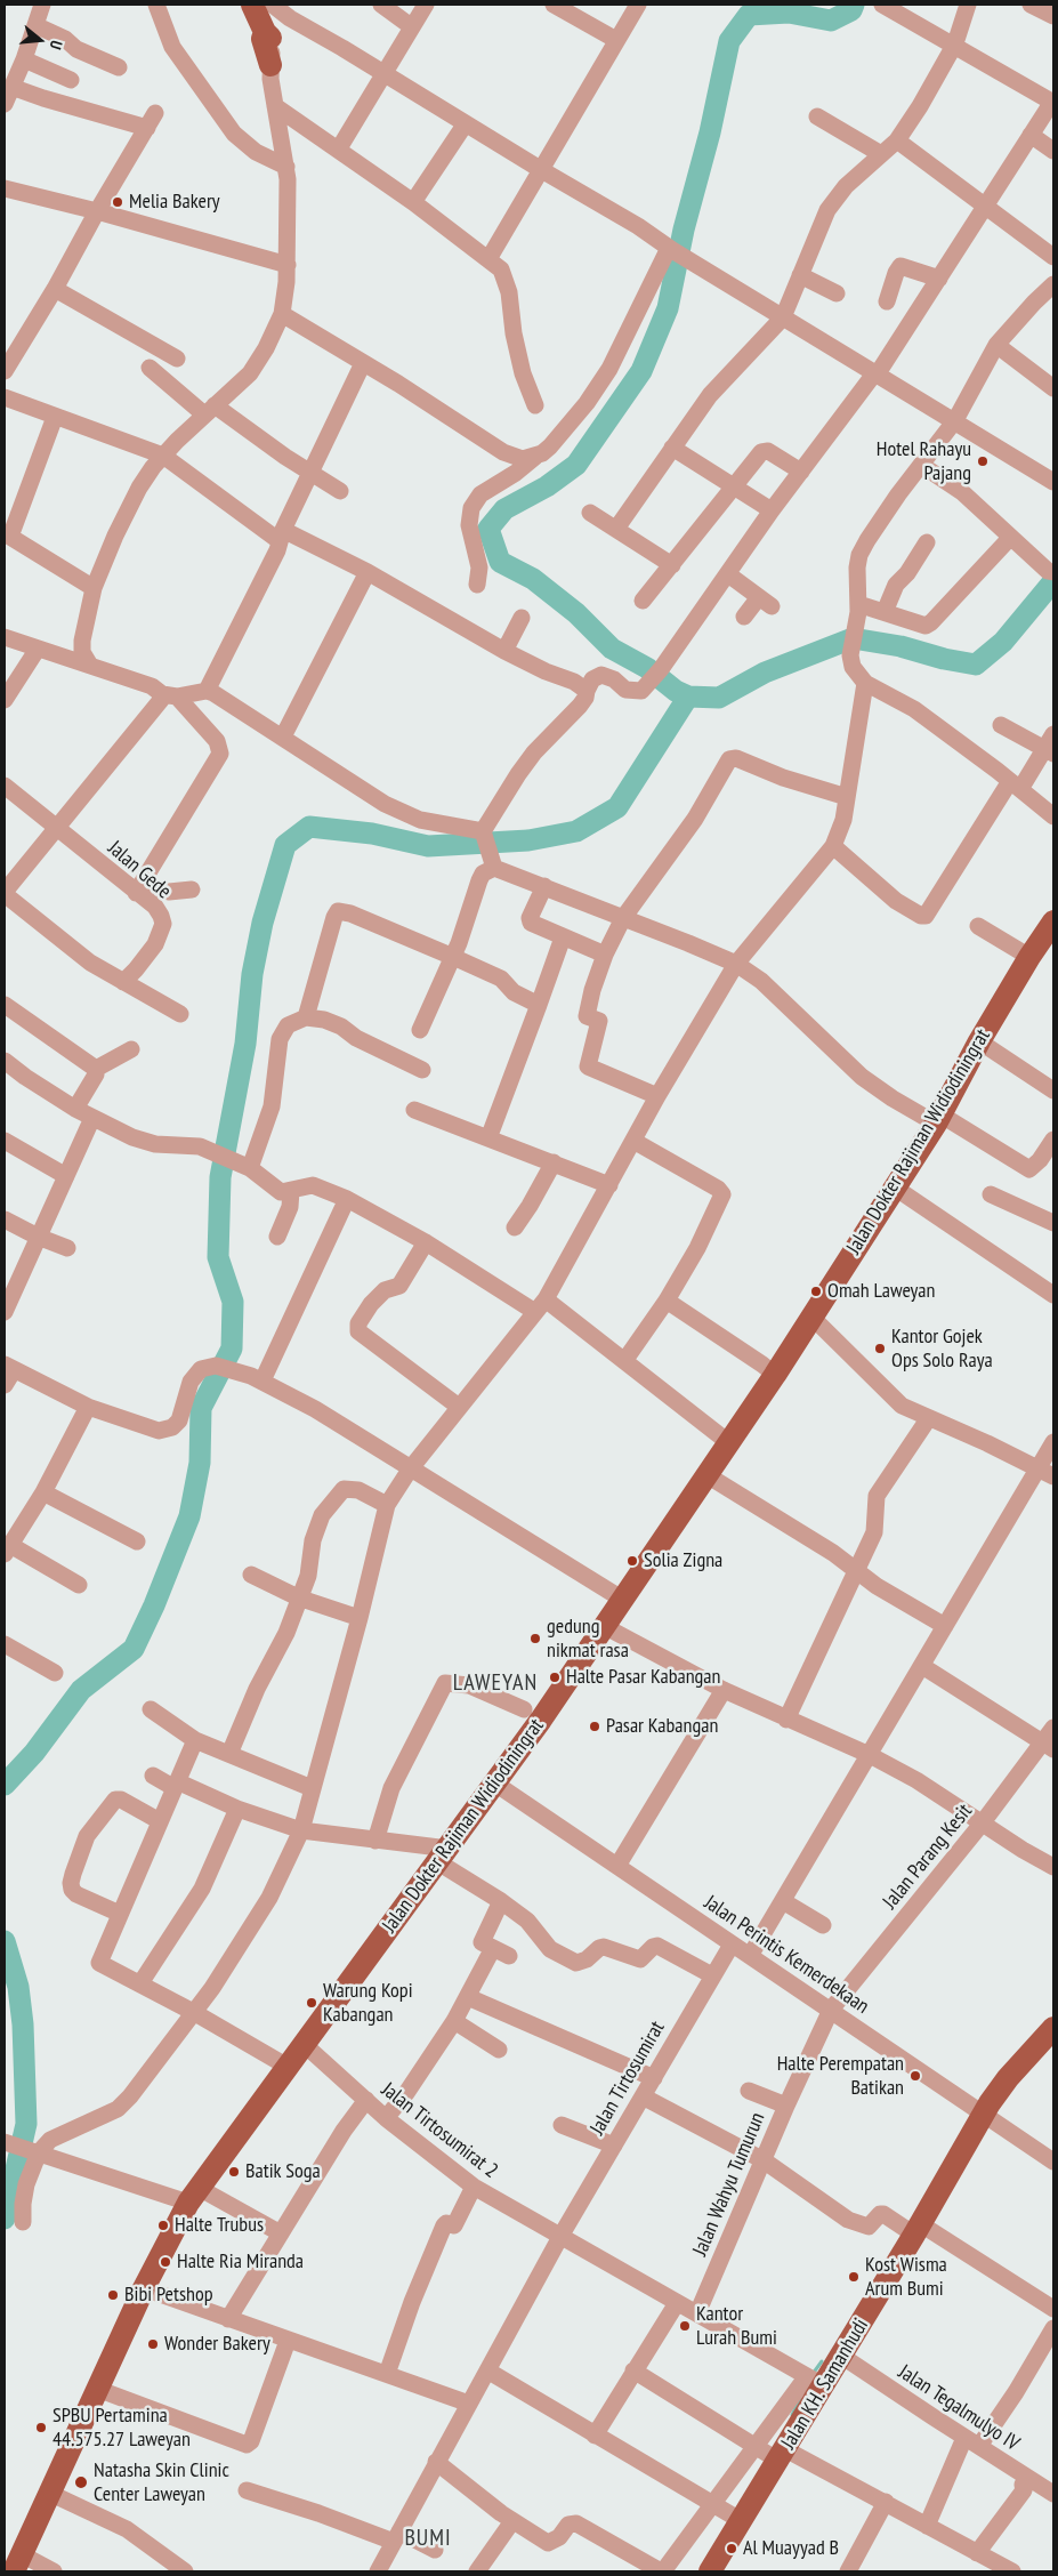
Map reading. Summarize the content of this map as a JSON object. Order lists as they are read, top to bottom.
{
  "streets": {
    "main road": ["Jalan Dokter Rajiman Widiodiningrat", "Jalan KH. Samanhudi"],
    "street": [
      "Jalan Gede",
      "Jalan Parang Kesit",
      "Jalan Perintis Kemerdekaan",
      "Jalan Tirtosumirat",
      "Jalan Tirtosumirat 2",
      "Jalan Wahyu Tumurun",
      "Jalan Tegalmulyo IV"
    ]
  },
  "crossings": [
    ["Jalan Dokter Rajiman Widiodiningrat", "Jalan Perintis Kemerdekaan"],
    ["Jalan Dokter Rajiman Widiodiningrat", "Jalan Tirtosumirat 2"],
    ["Jalan Parang Kesit", "Jalan Perintis Kemerdekaan"],
    ["Jalan Parang Kesit", "Jalan Wahyu Tumurun"],
    ["Jalan Perintis Kemerdekaan", "Jalan Tirtosumirat"],
    ["Jalan Perintis Kemerdekaan", "Jalan Wahyu Tumurun"],
    ["Jalan Perintis Kemerdekaan", "Jalan KH. Samanhudi"],
    ["Jalan Tirtosumirat", "Jalan Tirtosumirat 2"],
    ["Jalan Tirtosumirat 2", "Jalan Wahyu Tumurun"],
    ["Jalan Tirtosumirat 2", "Jalan KH. Samanhudi"],
    ["Jalan KH. Samanhudi", "Jalan Tegalmulyo IV"]
  ],
  "districts": ["LAWEYAN", "BUMI"],
  "places": [
    "Melia Bakery",
    "Hotel Rahayu Pajang",
    "Omah Laweyan",
    "Kantor Gojek Ops Solo Raya",
    "Solia Zigna",
    "gedung nikmat rasa",
    "Halte Pasar Kabangan",
    "Pasar Kabangan",
    "Warung Kopi Kabangan",
    "Halte Perempatan Batikan",
    "Batik Soga",
    "Halte Trubus",
    "Halte Ria Miranda",
    "Kost Wisma Arum Bumi",
    "Bibi Petshop",
    "Kantor Lurah Bumi",
    "Wonder Bakery",
    "SPBU Pertamina 44.575.27 Laweyan",
    "Natasha Skin Clinic Center Laweyan",
    "Al Muayyad B"
  ],
  "north": "right"
}
